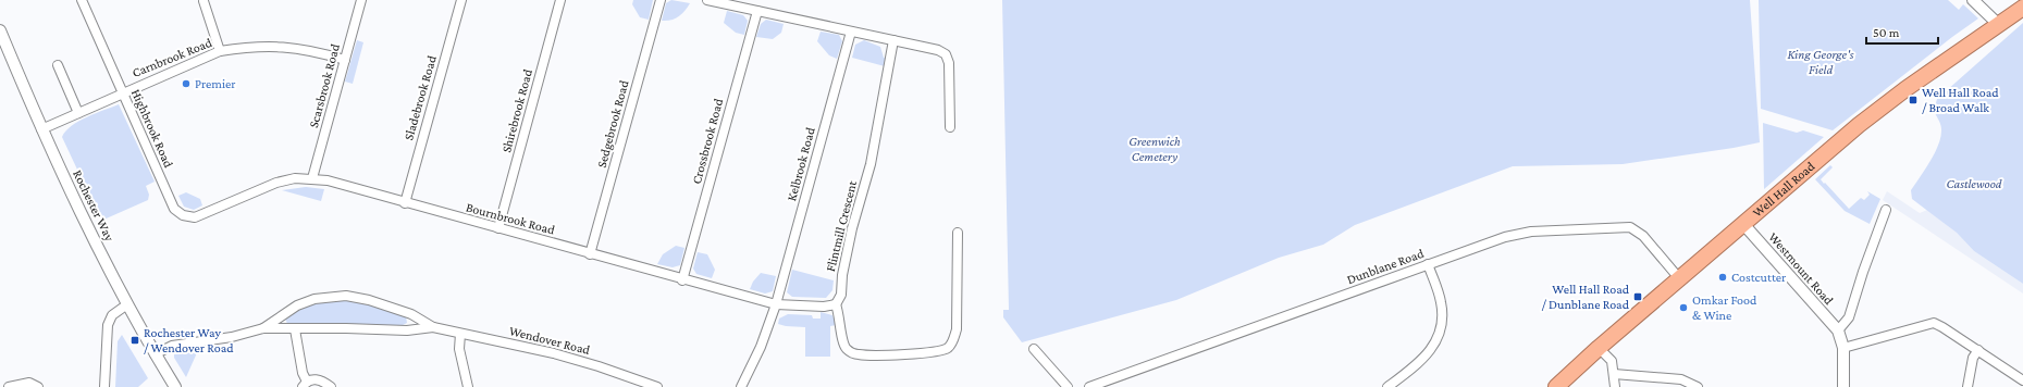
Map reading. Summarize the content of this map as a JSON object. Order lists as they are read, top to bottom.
{
  "streets": {
    "highway": ["Well Hall Road"],
    "street": [
      "Carnbrook Road",
      "Scarsbrook Road",
      "Sladebrook Road",
      "Shirebrook Road",
      "Sedgebrook Road",
      "Highbrook Road",
      "Crossbrook Road",
      "Kelbrook Road",
      "Rochester Way",
      "Bournbrook Road",
      "Flintmill Crescent",
      "Dunblane Road",
      "Westmount Road",
      "Wendover Road"
    ]
  },
  "crossings": [
    ["Carnbrook Road", "Scarsbrook Road"],
    ["Carnbrook Road", "Highbrook Road"],
    ["Carnbrook Road", "Rochester Way"],
    ["Scarsbrook Road", "Bournbrook Road"],
    ["Sladebrook Road", "Bournbrook Road"],
    ["Shirebrook Road", "Bournbrook Road"],
    ["Sedgebrook Road", "Bournbrook Road"],
    ["Highbrook Road", "Bournbrook Road"],
    ["Crossbrook Road", "Bournbrook Road"],
    ["Kelbrook Road", "Bournbrook Road"],
    ["Well Hall Road", "Dunblane Road"],
    ["Well Hall Road", "Westmount Road"],
    ["Rochester Way", "Wendover Road"],
    ["Bournbrook Road", "Flintmill Crescent"]
  ],
  "parks": ["King George's Field", "Greenwich Cemetery", "Castlewood"],
  "places": {
    "other": ["Premier", "Costcutter", "Omkar Food & Wine"],
    "transit": ["Well Hall Road / Broad Walk", "Well Hall Road / Dunblane Road", "Rochester Way / Wendover Road"]
  },
  "scale_bar": "50 m"
}
